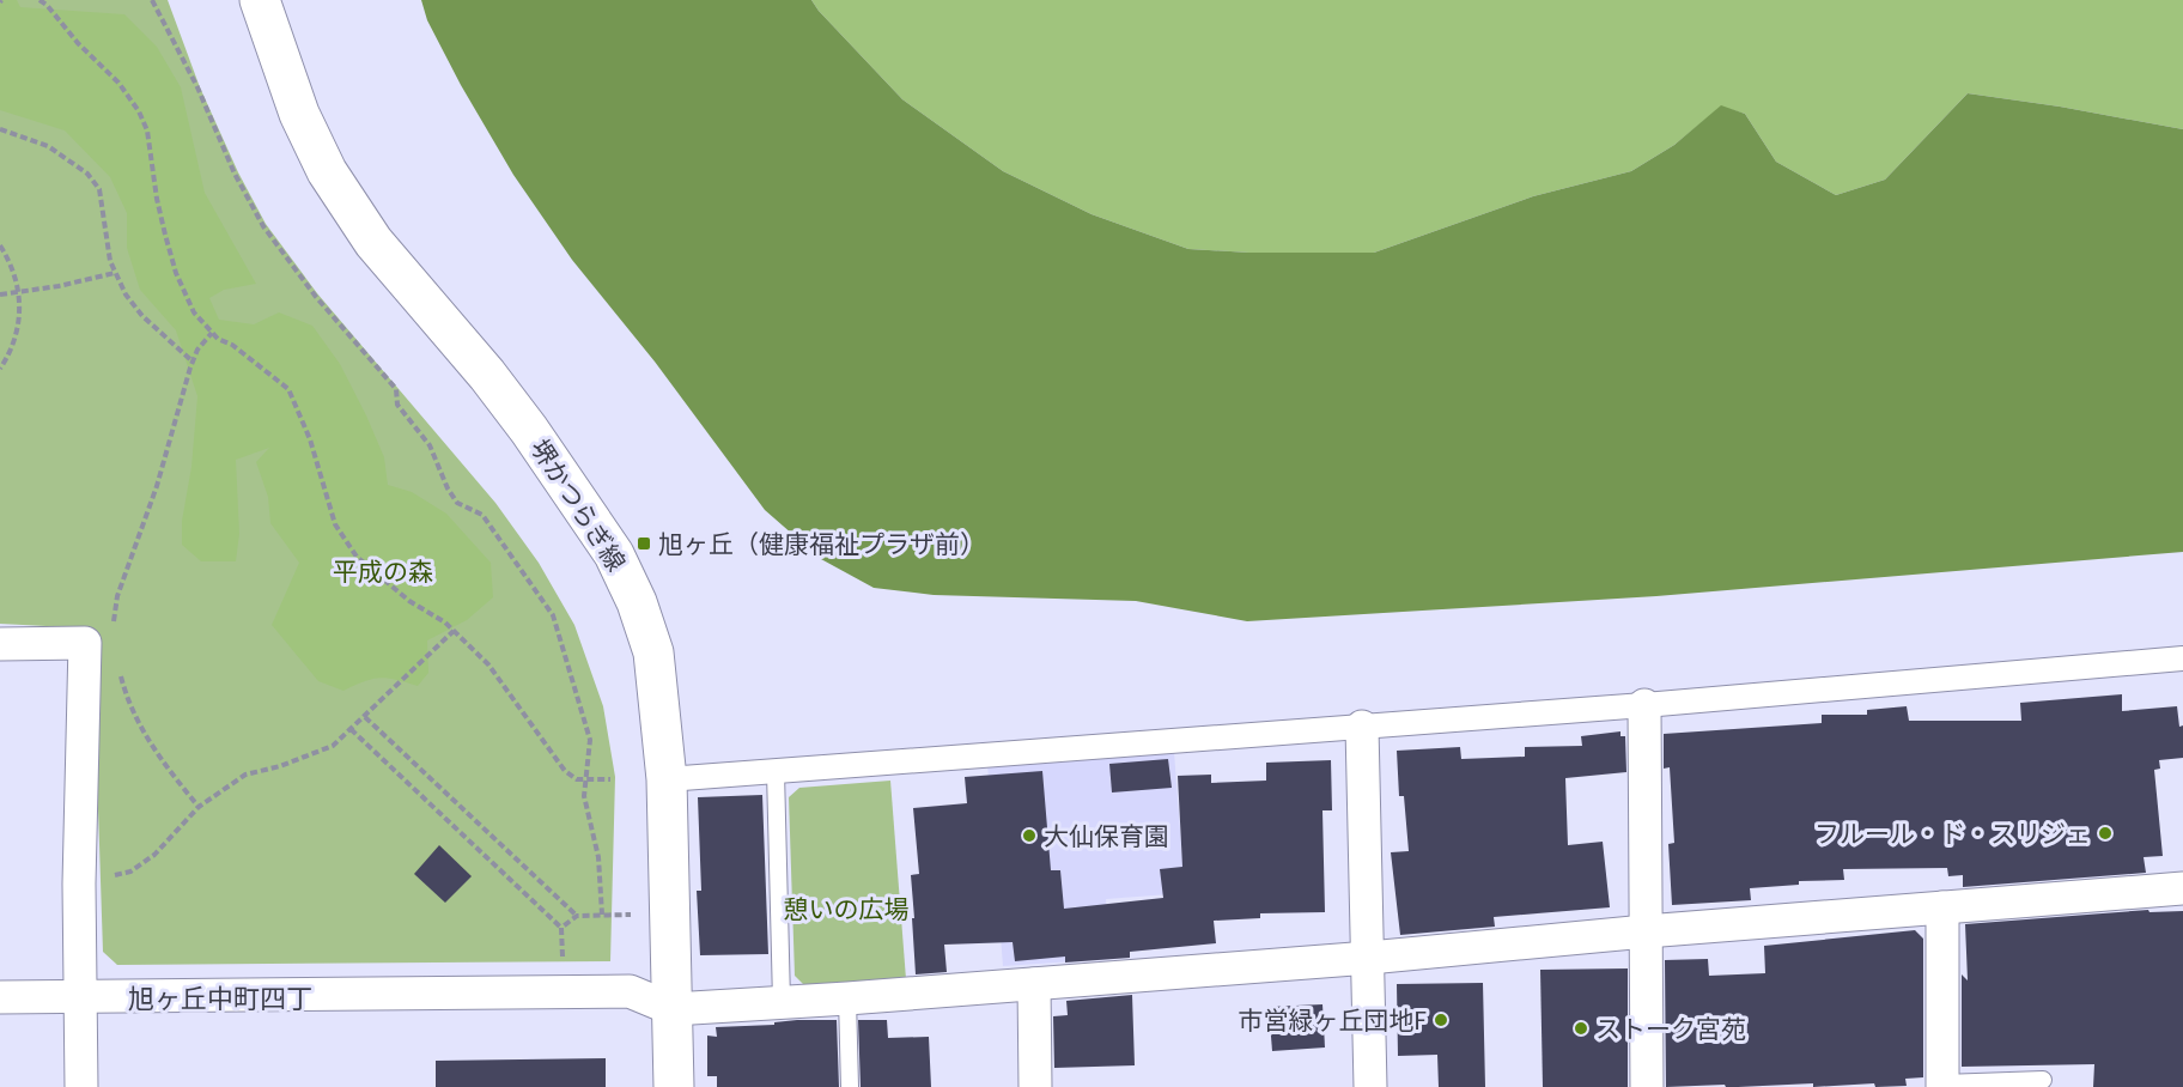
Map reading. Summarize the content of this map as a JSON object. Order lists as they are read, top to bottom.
{
  "streets": {
    "main road": ["堺かつらぎ線"]
  },
  "districts": ["旭ヶ丘中町四丁"],
  "parks": ["平成の森", "憩いの広場"],
  "places": {
    "transit": ["旭ヶ丘（健康福祉プラザ前）"],
    "other": [
      "フルール・ド・スリジェ",
      "大仙保育園",
      "市営緑ヶ丘団地F",
      "ストーク宮苑"
    ]
  }
}
